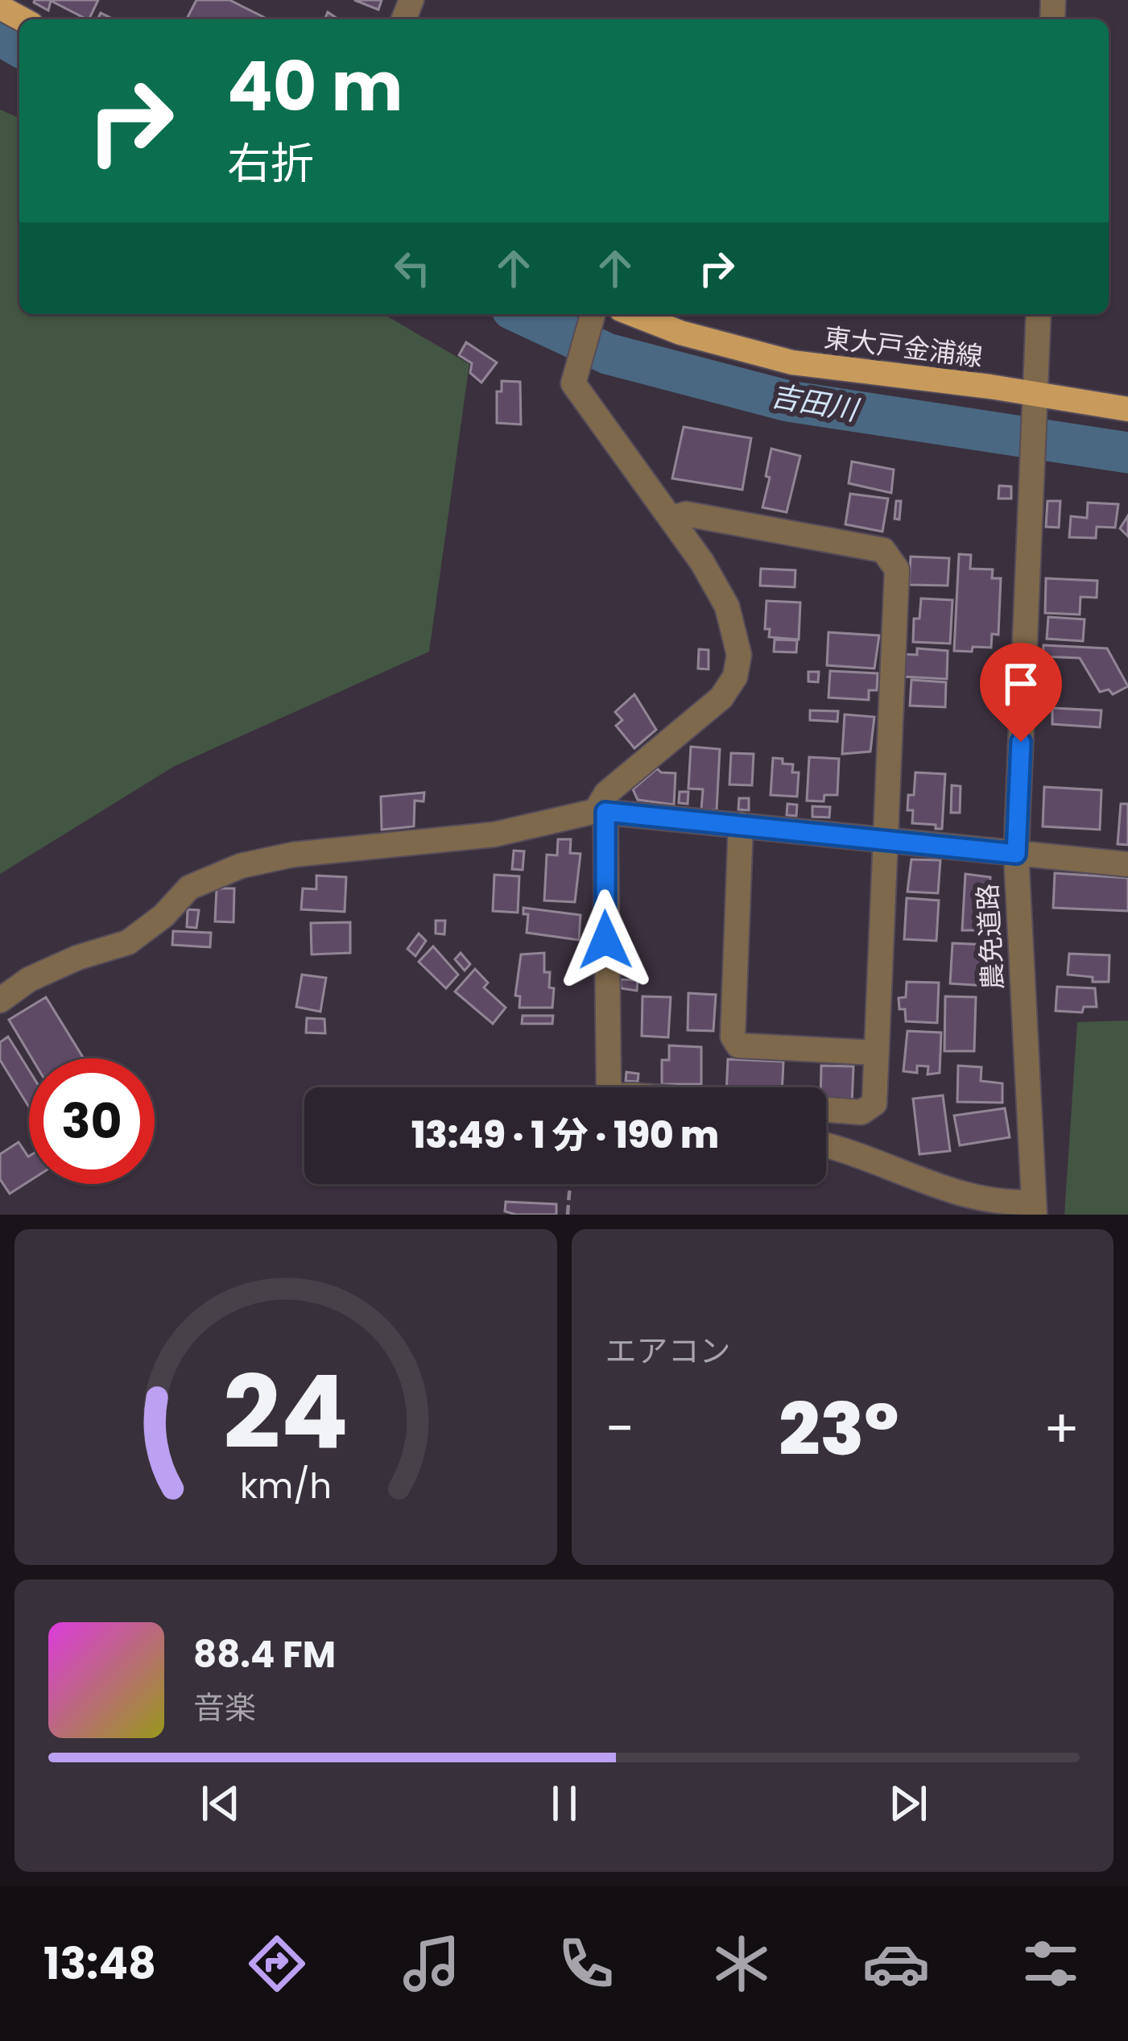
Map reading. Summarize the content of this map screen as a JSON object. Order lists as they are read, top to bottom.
{
  "streets": {
    "main road": ["東大戸金浦線"],
    "street": ["農免道路"]
  },
  "crossings": [
    ["東大戸金浦線", "農免道路"]
  ],
  "water": ["吉田川"],
  "page": {
    "turn": ["40 m", "右折"],
    "limit": "30",
    "trip": "13:49 · 1 分 · 190 m",
    "tile": "エアコン",
    "heat": ["−", "23°", "+"],
    "song": ["88.4 FM", "音楽"],
    "tabs": "13:48",
    "gauge": ["24", "km/h"]
  }
}
